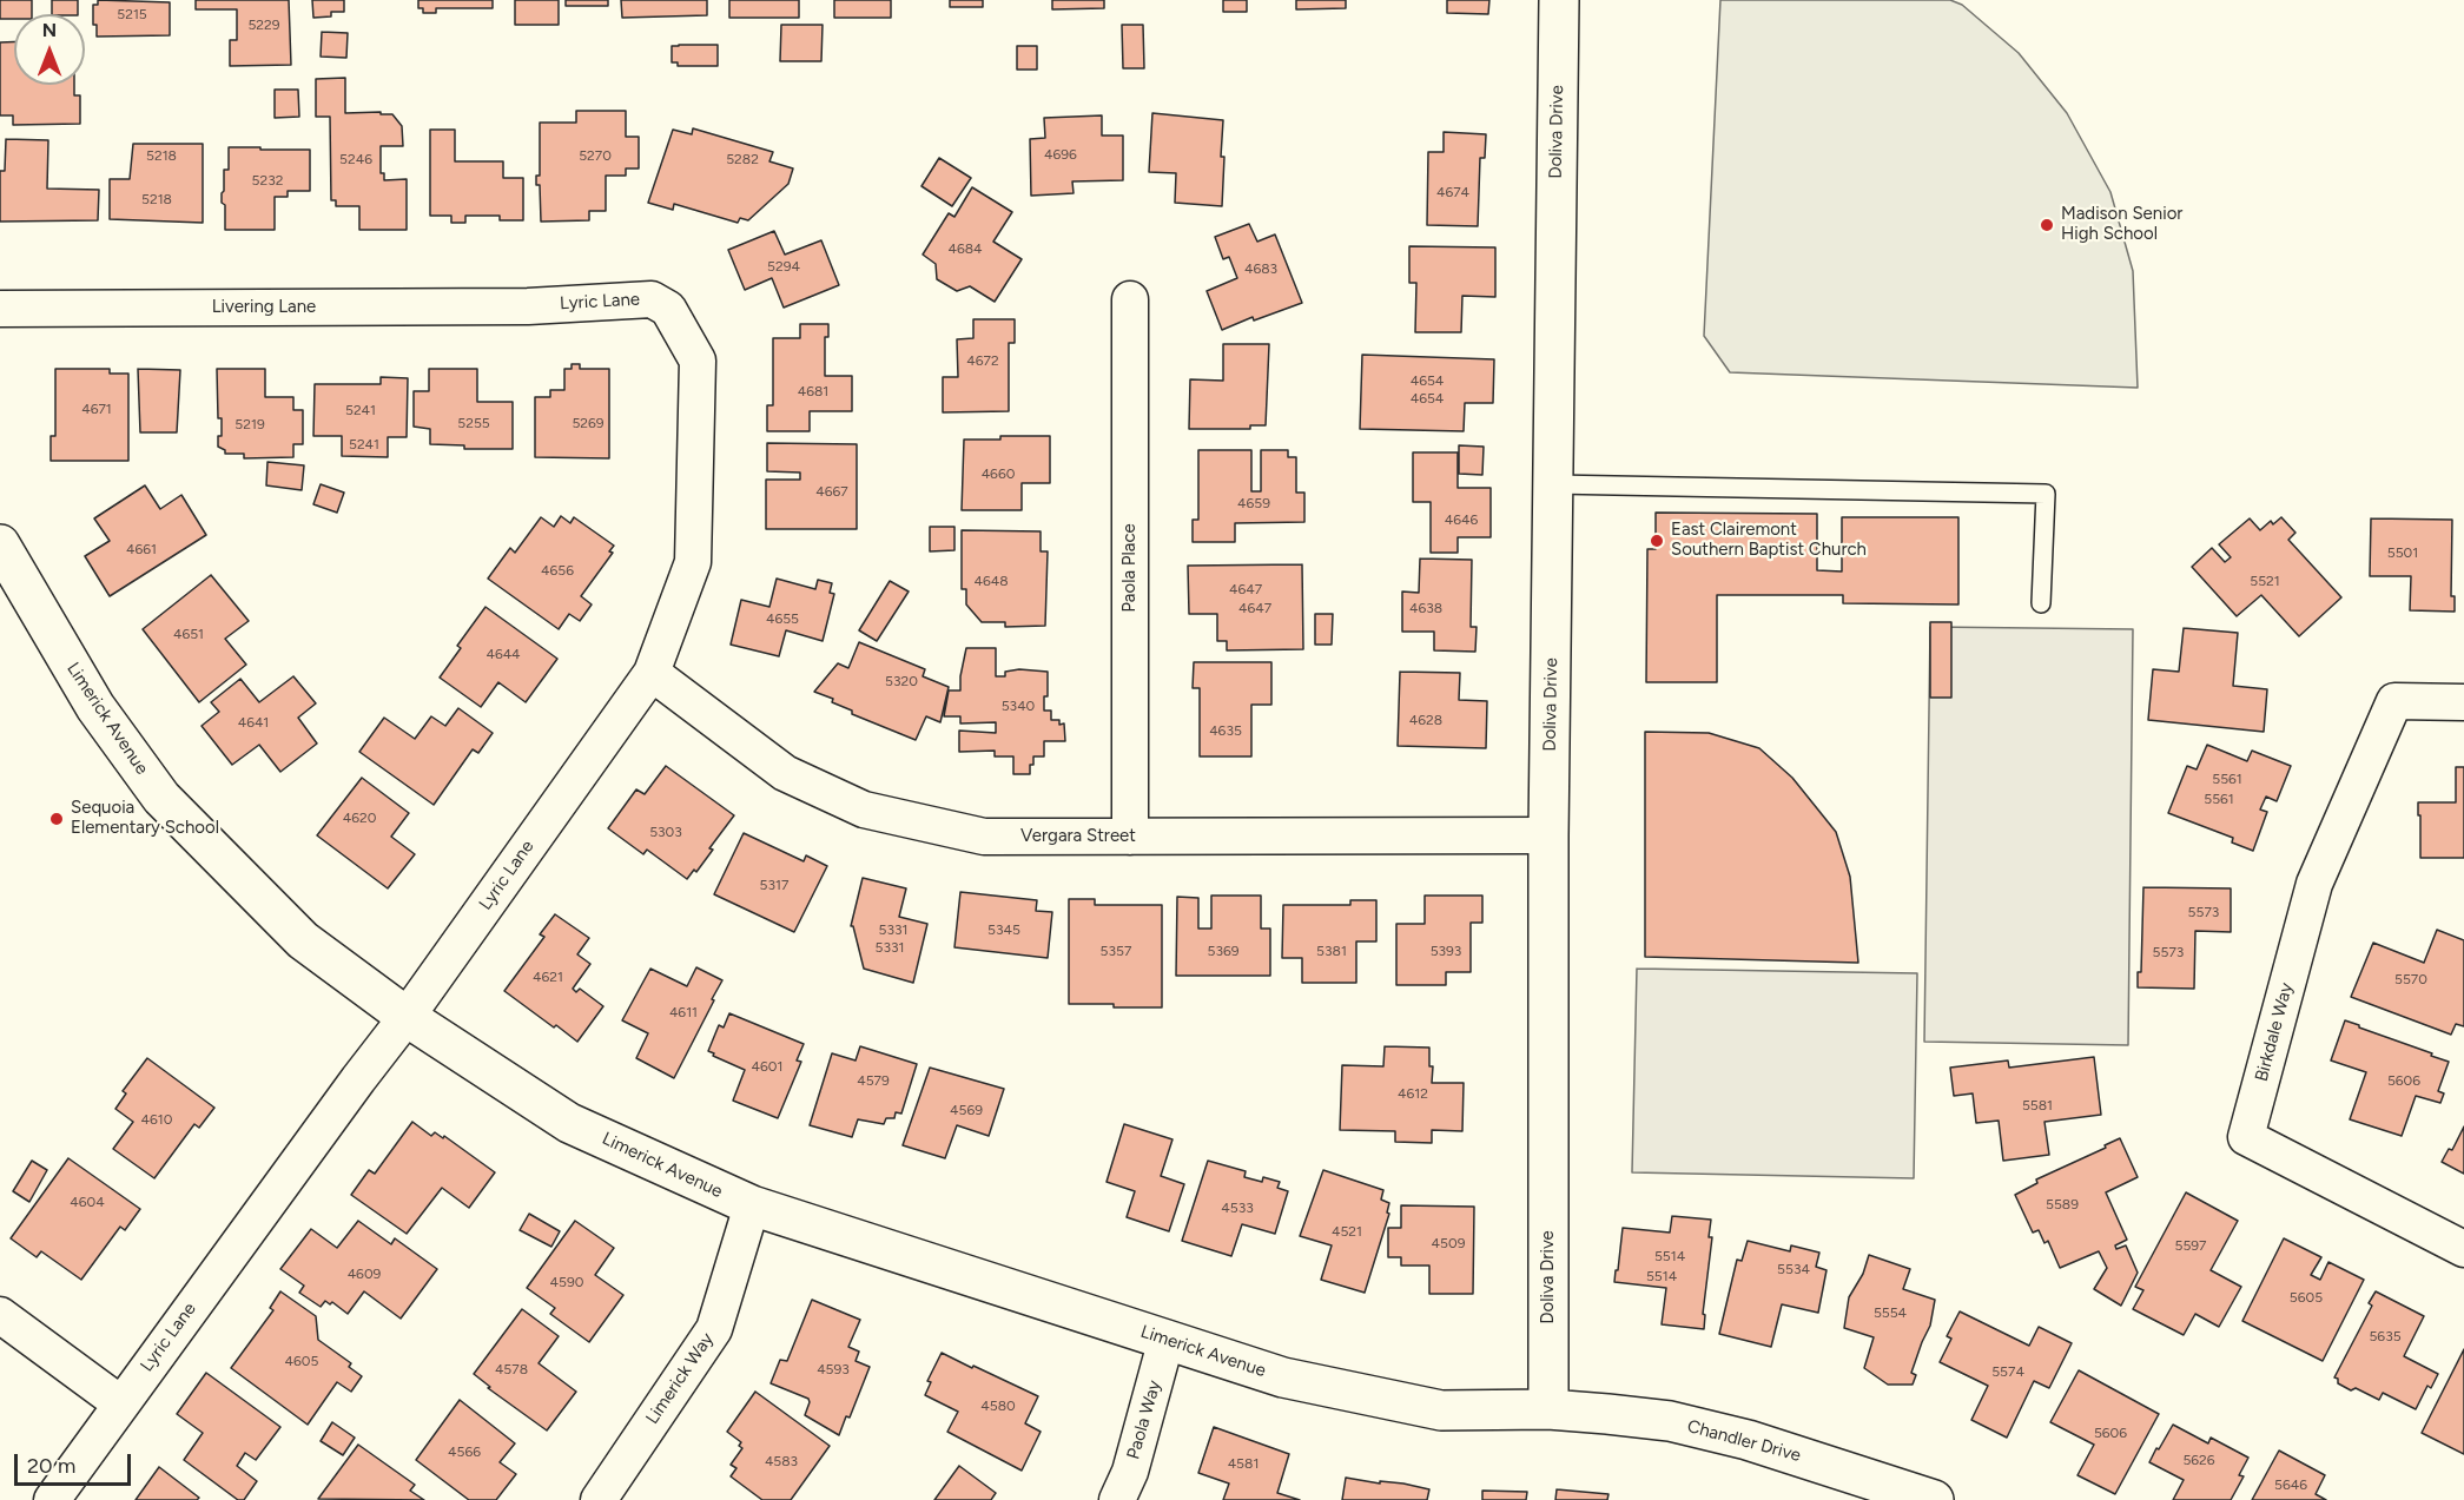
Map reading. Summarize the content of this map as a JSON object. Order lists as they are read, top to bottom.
{
  "streets": {
    "main road": ["Doliva Drive", "Limerick Avenue", "Chandler Drive"],
    "street": [
      "Lyric Lane",
      "Livering Lane",
      "Paola Place",
      "Vergara Street",
      "Birkdale Way",
      "Limerick Way",
      "Paola Way"
    ]
  },
  "crossings": [
    ["Doliva Drive", "Limerick Avenue"],
    ["Doliva Drive", "Vergara Street"],
    ["Doliva Drive", "Chandler Drive"],
    ["Lyric Lane", "Livering Lane"],
    ["Lyric Lane", "Limerick Avenue"],
    ["Lyric Lane", "Vergara Street"],
    ["Paola Place", "Vergara Street"],
    ["Limerick Avenue", "Limerick Way"],
    ["Limerick Avenue", "Paola Way"],
    ["Limerick Avenue", "Chandler Drive"]
  ],
  "places": ["Madison Senior High School", "East Clairemont Southern Baptist Church", "Sequoia Elementary School"],
  "house_numbers": [
    "5215",
    "5229",
    "4696",
    "5218",
    "5270",
    "5246",
    "5282",
    "5232",
    "4674",
    "5218",
    "4684",
    "5294",
    "4683",
    "4672",
    "4654",
    "4681",
    "4654",
    "4671",
    "5241",
    "5255",
    "5269",
    "5219",
    "5241",
    "4660",
    "4667",
    "4659",
    "4646",
    "4661",
    "5501",
    "4656",
    "4648",
    "5521",
    "4647",
    "4647",
    "4638",
    "4655",
    "4651",
    "4644",
    "5320",
    "5340",
    "4628",
    "4641",
    "4635",
    "5561",
    "5561",
    "4620",
    "5303",
    "5317",
    "5573",
    "5331",
    "5345",
    "5331",
    "5357",
    "5369",
    "5381",
    "5393",
    "5573",
    "4621",
    "5570",
    "4611",
    "4601",
    "4579",
    "5606",
    "4612",
    "5581",
    "4569",
    "4610",
    "4604",
    "5589",
    "4533",
    "4521",
    "4509",
    "5597",
    "5514",
    "5534",
    "4609",
    "5514",
    "4590",
    "5605",
    "5554",
    "5635",
    "4605",
    "4578",
    "4593",
    "5574",
    "4580",
    "5606",
    "4566",
    "5626",
    "4583",
    "4581",
    "5646"
  ],
  "scale_bar": "20 m",
  "north": "top"
}
